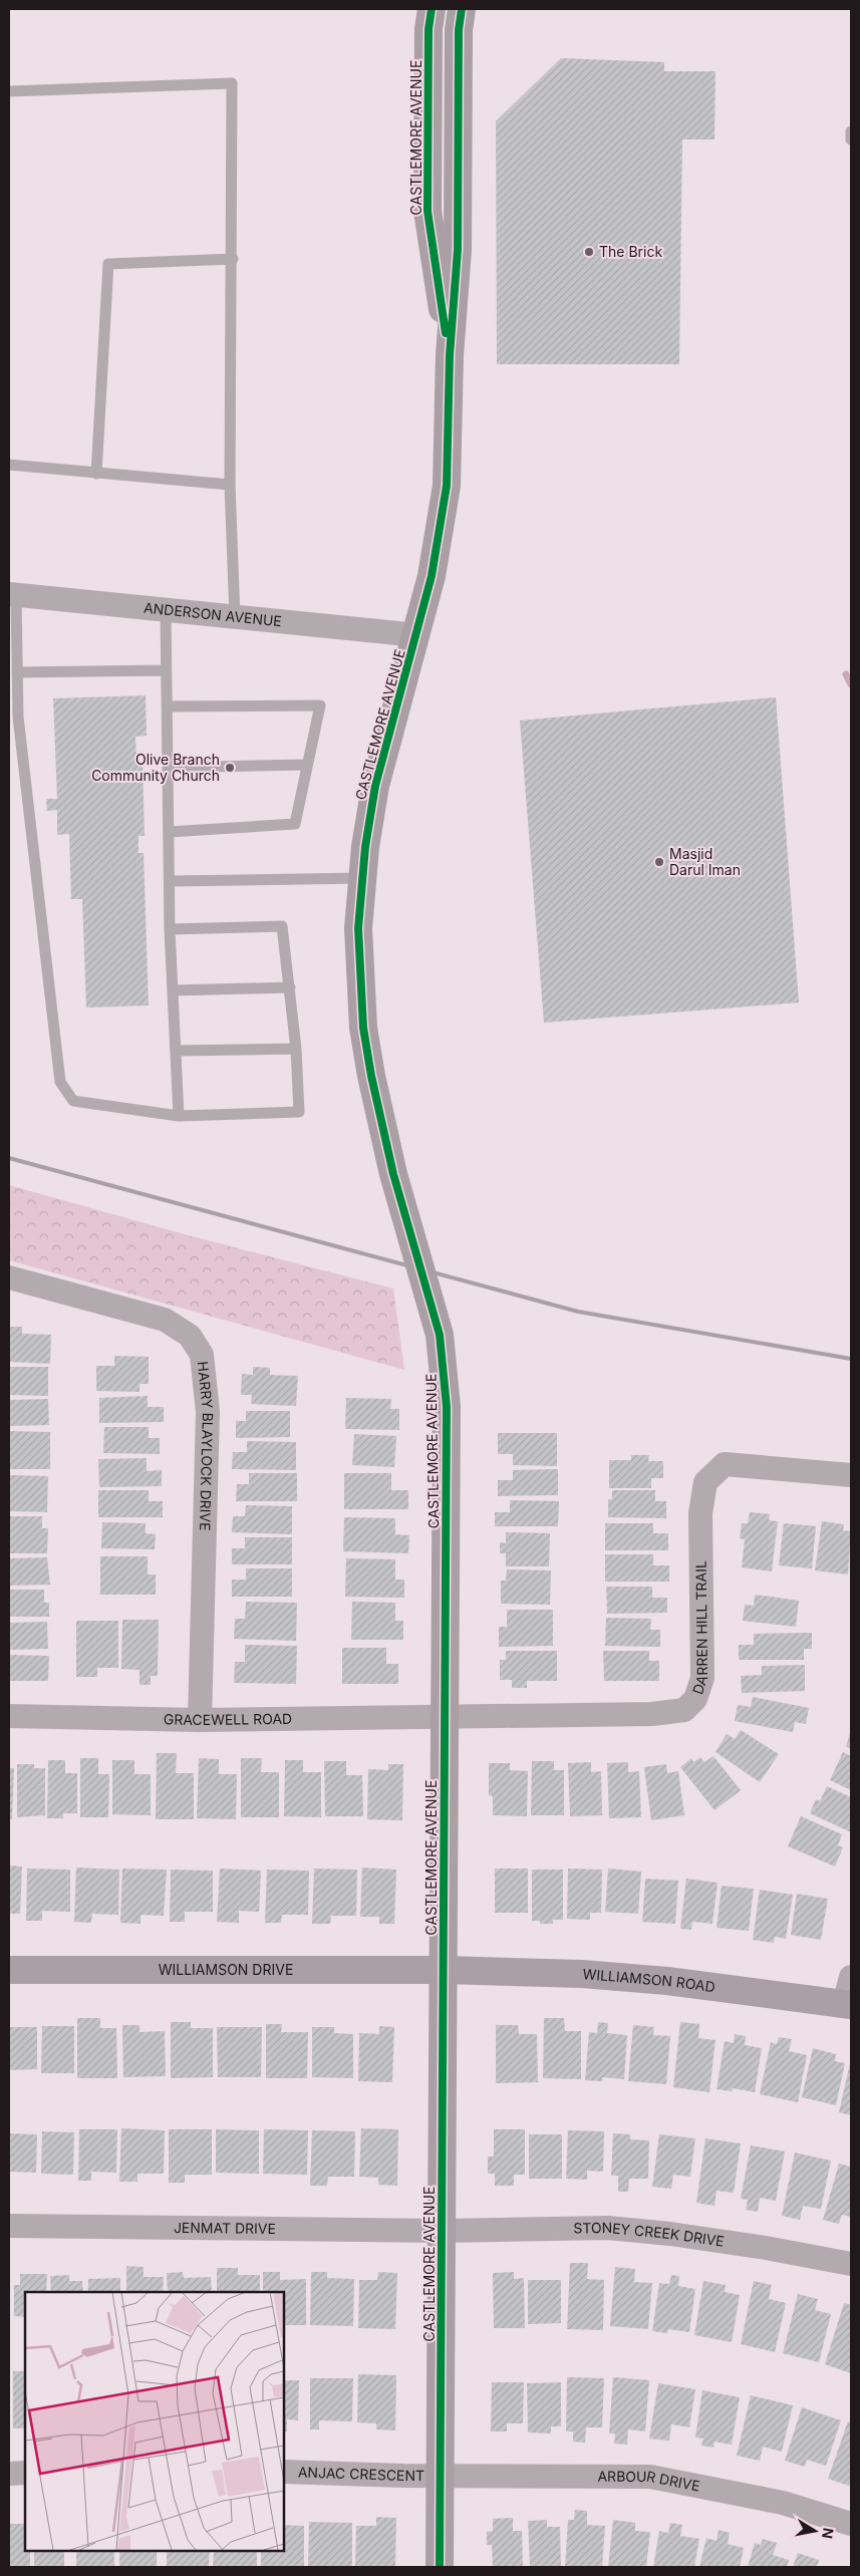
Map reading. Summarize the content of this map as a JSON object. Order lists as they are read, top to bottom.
{
  "streets": {
    "street": [
      "CASTLEMORE AVENUE",
      "ANDERSON AVENUE",
      "HARRY BLAYLOCK DRIVE",
      "DARREN HILL TRAIL",
      "GRACEWELL ROAD",
      "WILLIAMSON DRIVE",
      "WILLIAMSON ROAD",
      "JENMAT DRIVE",
      "STONEY CREEK DRIVE",
      "ANJAC CRESCENT",
      "ARBOUR DRIVE"
    ]
  },
  "crossings": [
    ["CASTLEMORE AVENUE", "ANDERSON AVENUE"],
    ["CASTLEMORE AVENUE", "DARREN HILL TRAIL"],
    ["CASTLEMORE AVENUE", "GRACEWELL ROAD"],
    ["CASTLEMORE AVENUE", "WILLIAMSON DRIVE"],
    ["CASTLEMORE AVENUE", "WILLIAMSON ROAD"],
    ["CASTLEMORE AVENUE", "JENMAT DRIVE"],
    ["CASTLEMORE AVENUE", "STONEY CREEK DRIVE"],
    ["CASTLEMORE AVENUE", "ANJAC CRESCENT"],
    ["CASTLEMORE AVENUE", "ARBOUR DRIVE"],
    ["HARRY BLAYLOCK DRIVE", "GRACEWELL ROAD"],
    ["DARREN HILL TRAIL", "GRACEWELL ROAD"],
    ["WILLIAMSON DRIVE", "WILLIAMSON ROAD"],
    ["JENMAT DRIVE", "STONEY CREEK DRIVE"],
    ["ANJAC CRESCENT", "ARBOUR DRIVE"]
  ],
  "places": ["The Brick", "Olive Branch Community Church", "Masjid Darul Iman"],
  "north": "right"
}
